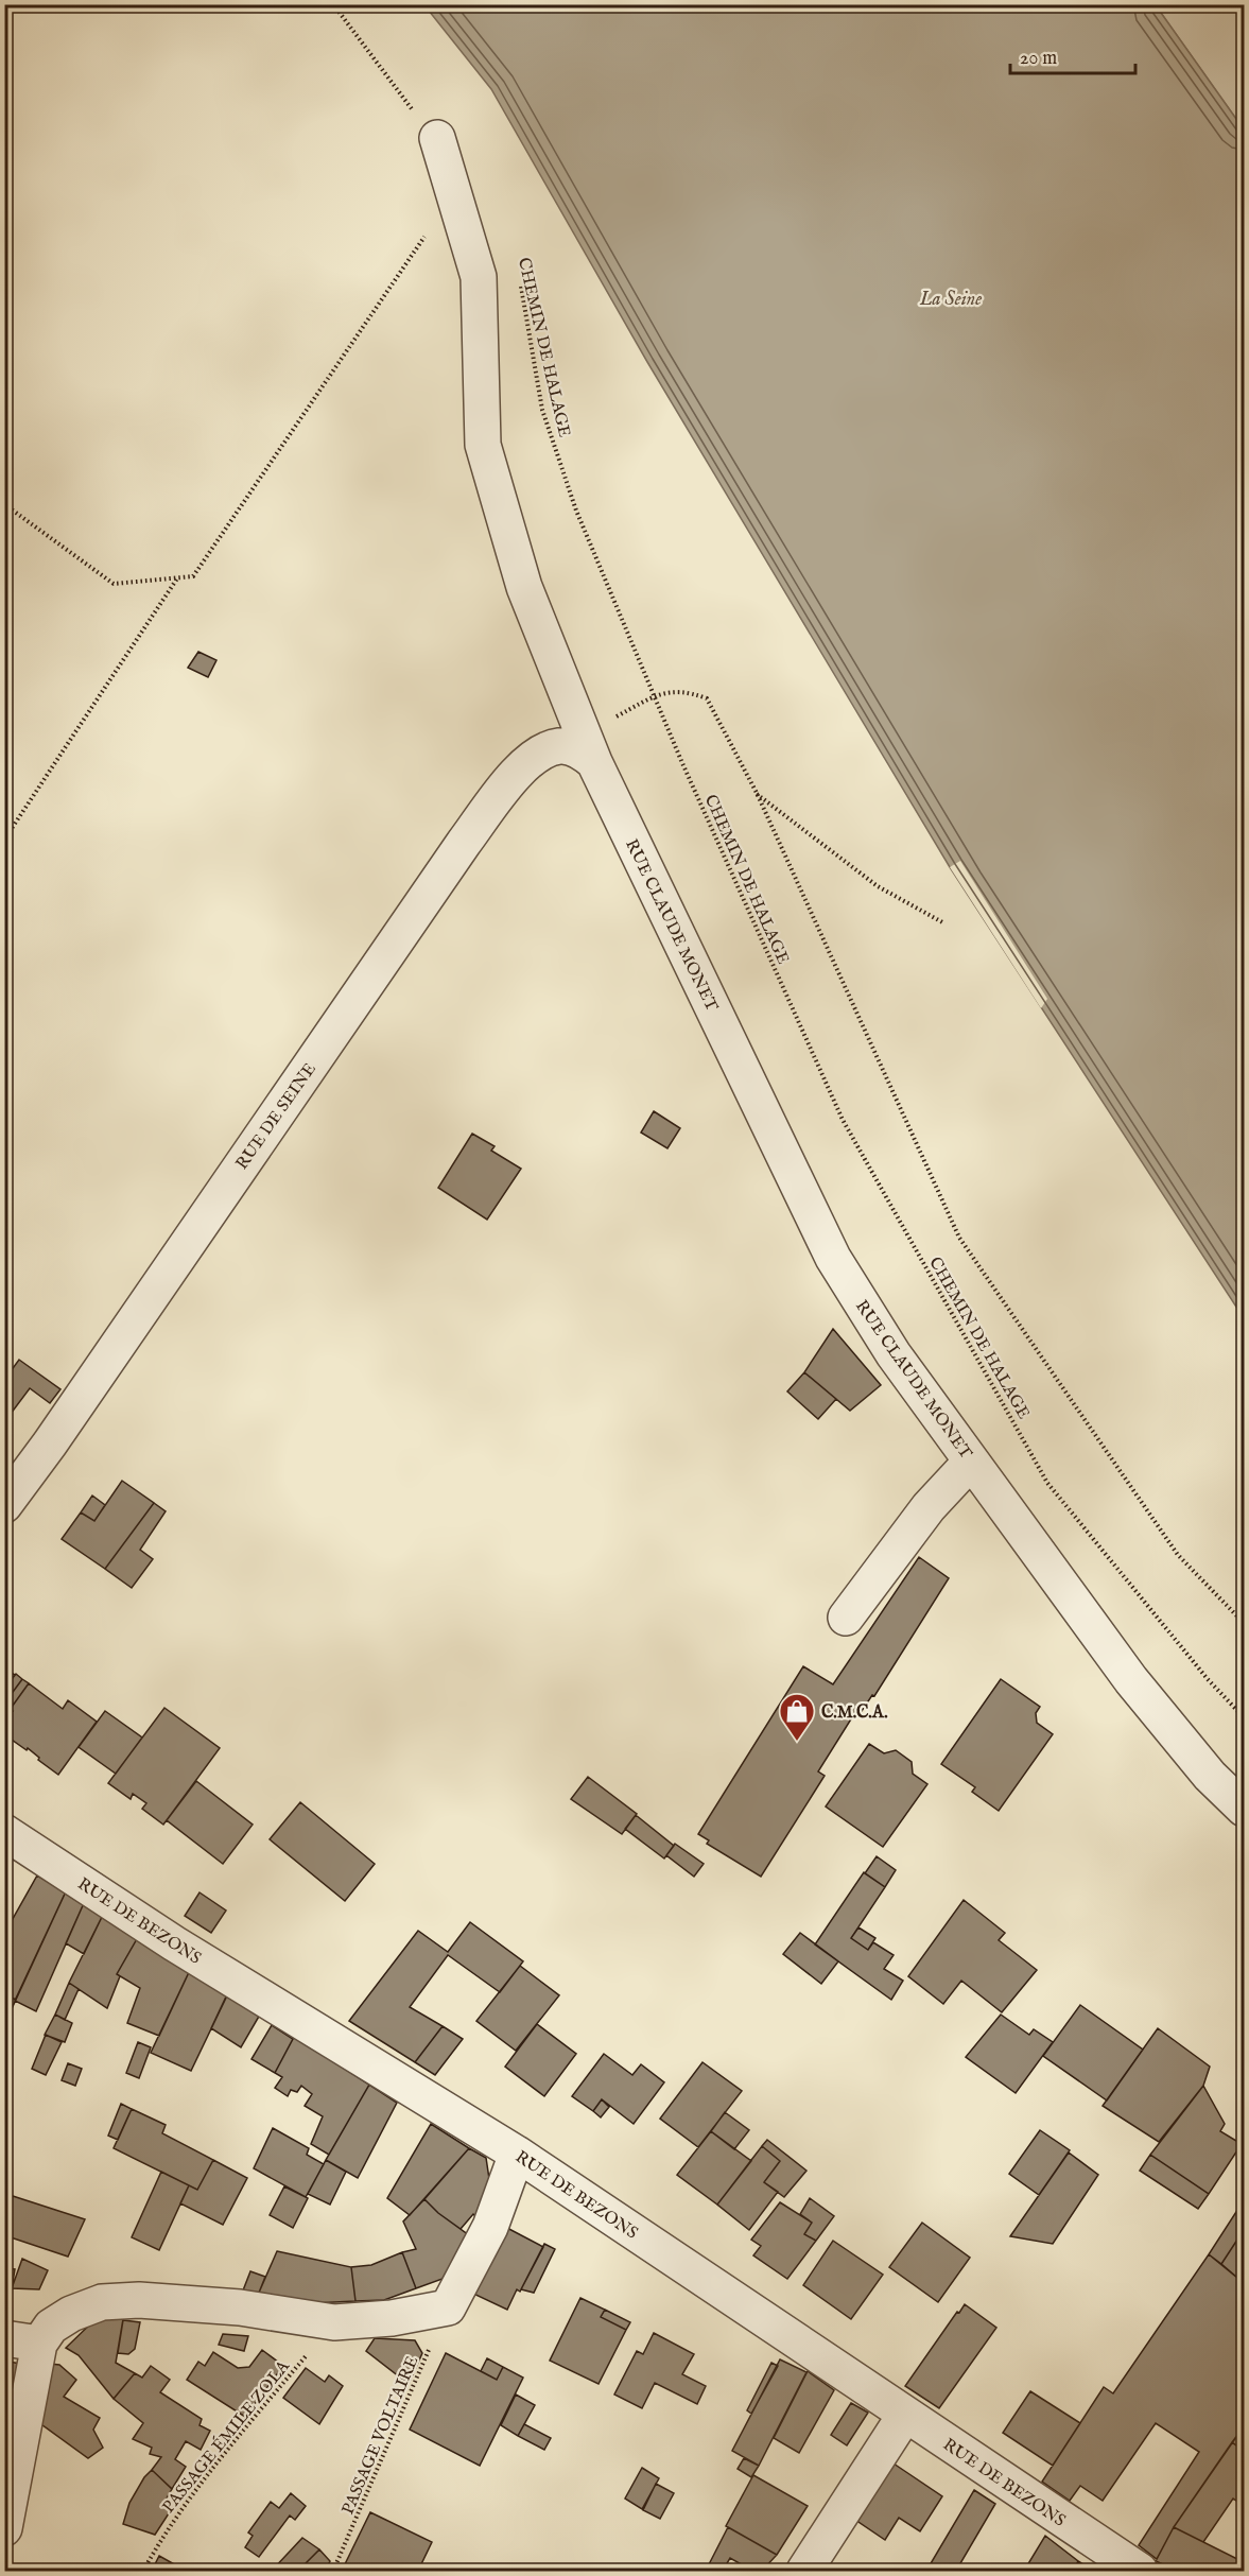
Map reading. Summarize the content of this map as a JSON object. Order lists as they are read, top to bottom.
{
  "streets": {
    "street": ["RUE CLAUDE MONET", "RUE DE SEINE", "RUE DE BEZONS"],
    "path": ["CHEMIN DE HALAGE", "PASSAGE VOLTAIRE", "PASSAGE ÉMILE ZOLA"]
  },
  "crossings": [
    ["RUE CLAUDE MONET", "RUE DE SEINE"]
  ],
  "water": ["La Seine"],
  "places": {
    "shop": ["C.M.C.A."]
  },
  "scale_bar": "20 m"
}
